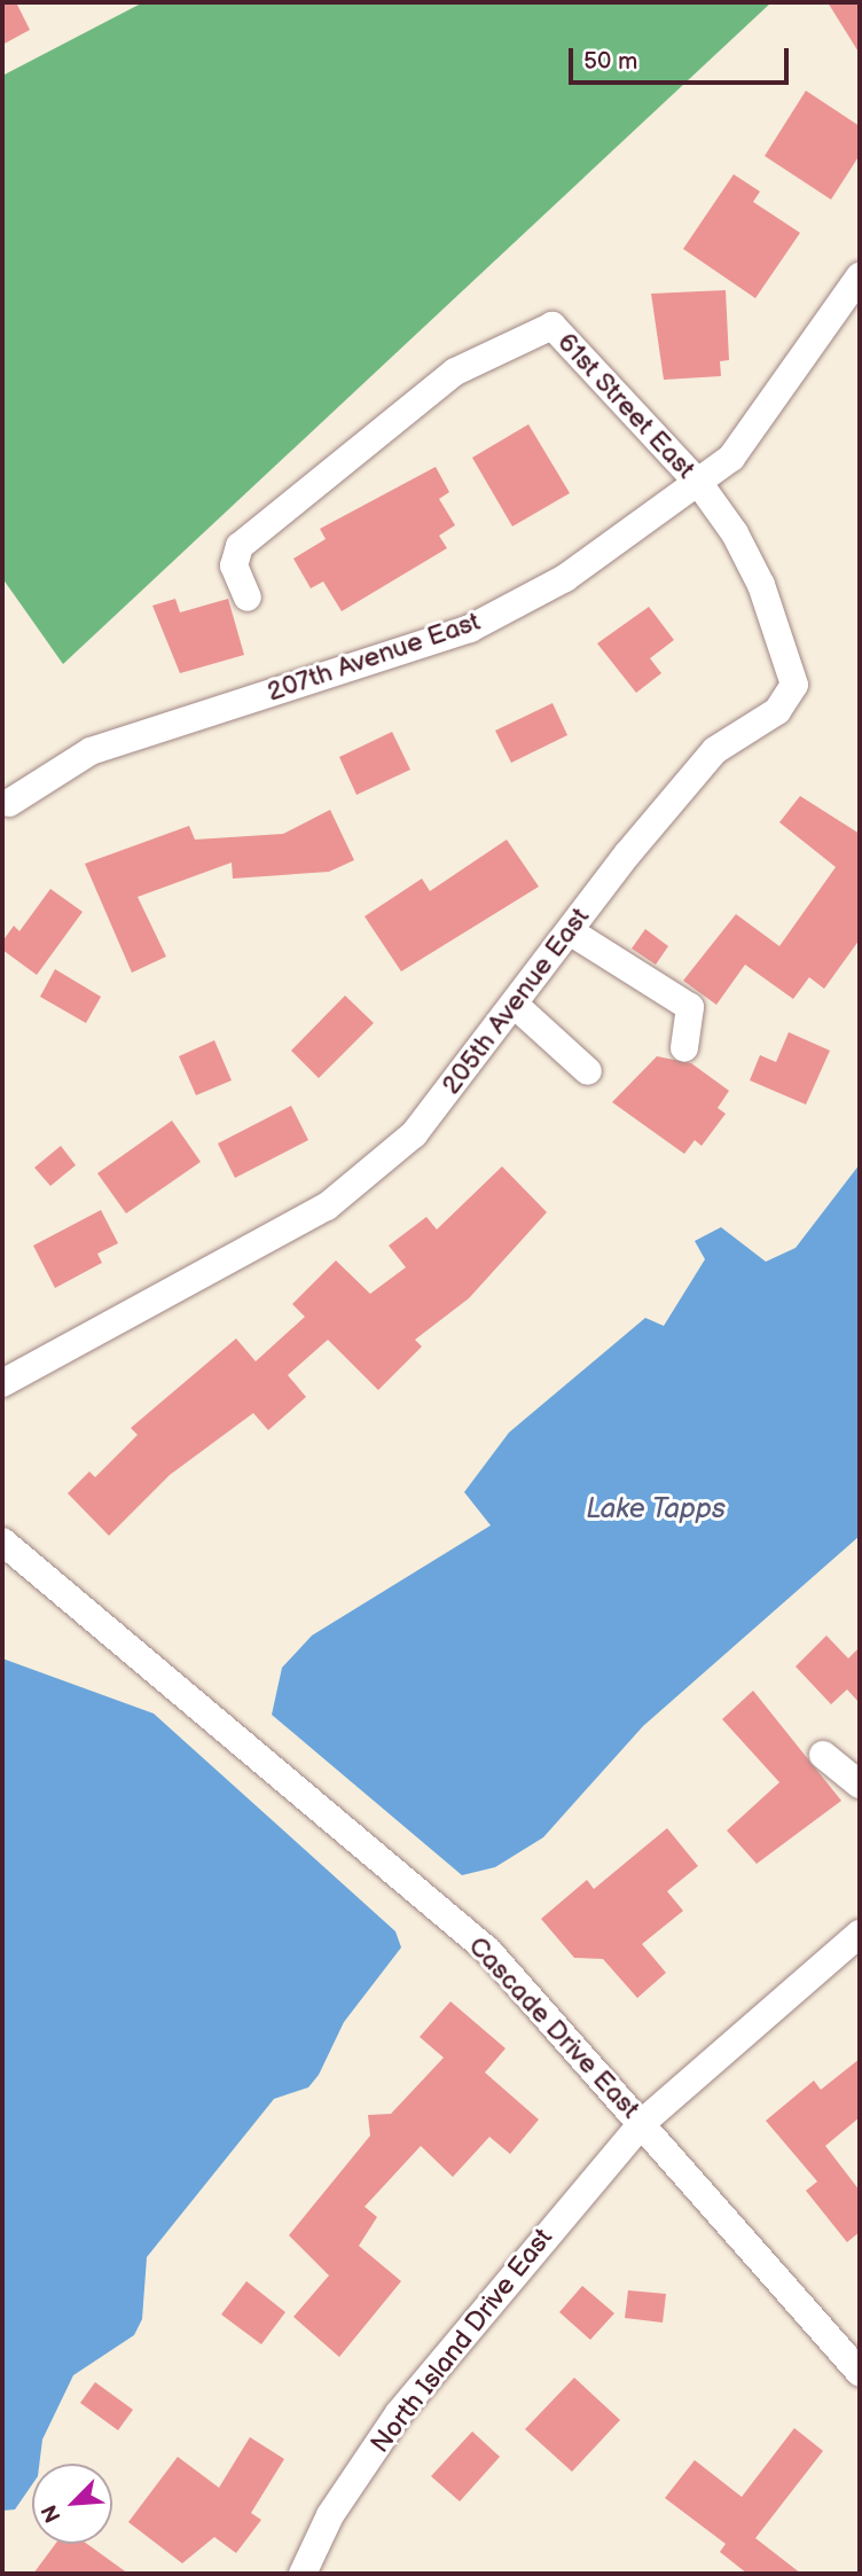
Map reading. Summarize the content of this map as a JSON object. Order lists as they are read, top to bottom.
{
  "streets": {
    "street": [
      "61st Street East",
      "207th Avenue East",
      "205th Avenue East",
      "Cascade Drive East",
      "North Island Drive East"
    ]
  },
  "crossings": [
    ["61st Street East", "207th Avenue East"],
    ["61st Street East", "205th Avenue East"],
    ["207th Avenue East", "205th Avenue East"],
    ["Cascade Drive East", "North Island Drive East"]
  ],
  "water": ["Lake Tapps"],
  "scale_bar": "50 m",
  "north": "bottom left"
}
